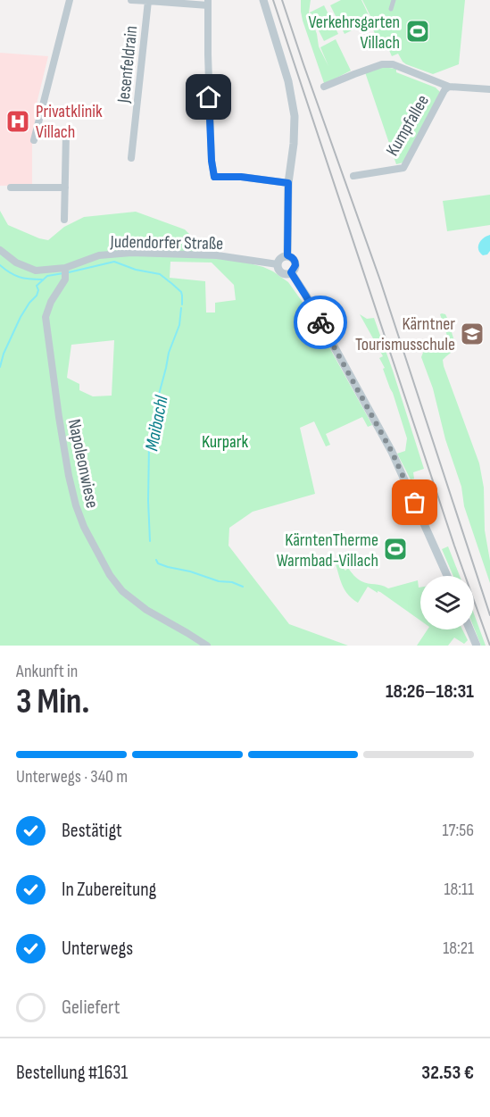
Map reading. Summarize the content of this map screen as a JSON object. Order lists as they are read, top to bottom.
{
  "streets": {
    "street": [
      "Jesenfeldrain",
      "Kumpfallee",
      "Judendorfer Straße",
      "Napoleonwiese"
    ]
  },
  "crossings": [
    ["Judendorfer Straße", "Napoleonwiese"]
  ],
  "water": ["Maibachl"],
  "parks": ["Kurpark"],
  "places": {
    "sports": ["Verkehrsgarten Villach", "KärntenTherme Warmbad-Villach"],
    "hospital": ["Privatklinik Villach"],
    "school or university": ["Kärntner Tourismusschule"]
  },
  "page": {
    "heading": ["3 Min.", "Ankunft in", "18:26–18:31"],
    "panel": ["Bestellung #1631", "32.53 €"],
    "bar": "Unterwegs · 340 m",
    "list": [
      ["Bestätigt", "17:56"],
      ["In Zubereitung", "18:11"],
      ["Unterwegs", "18:21"],
      "Geliefert"
    ]
  }
}
